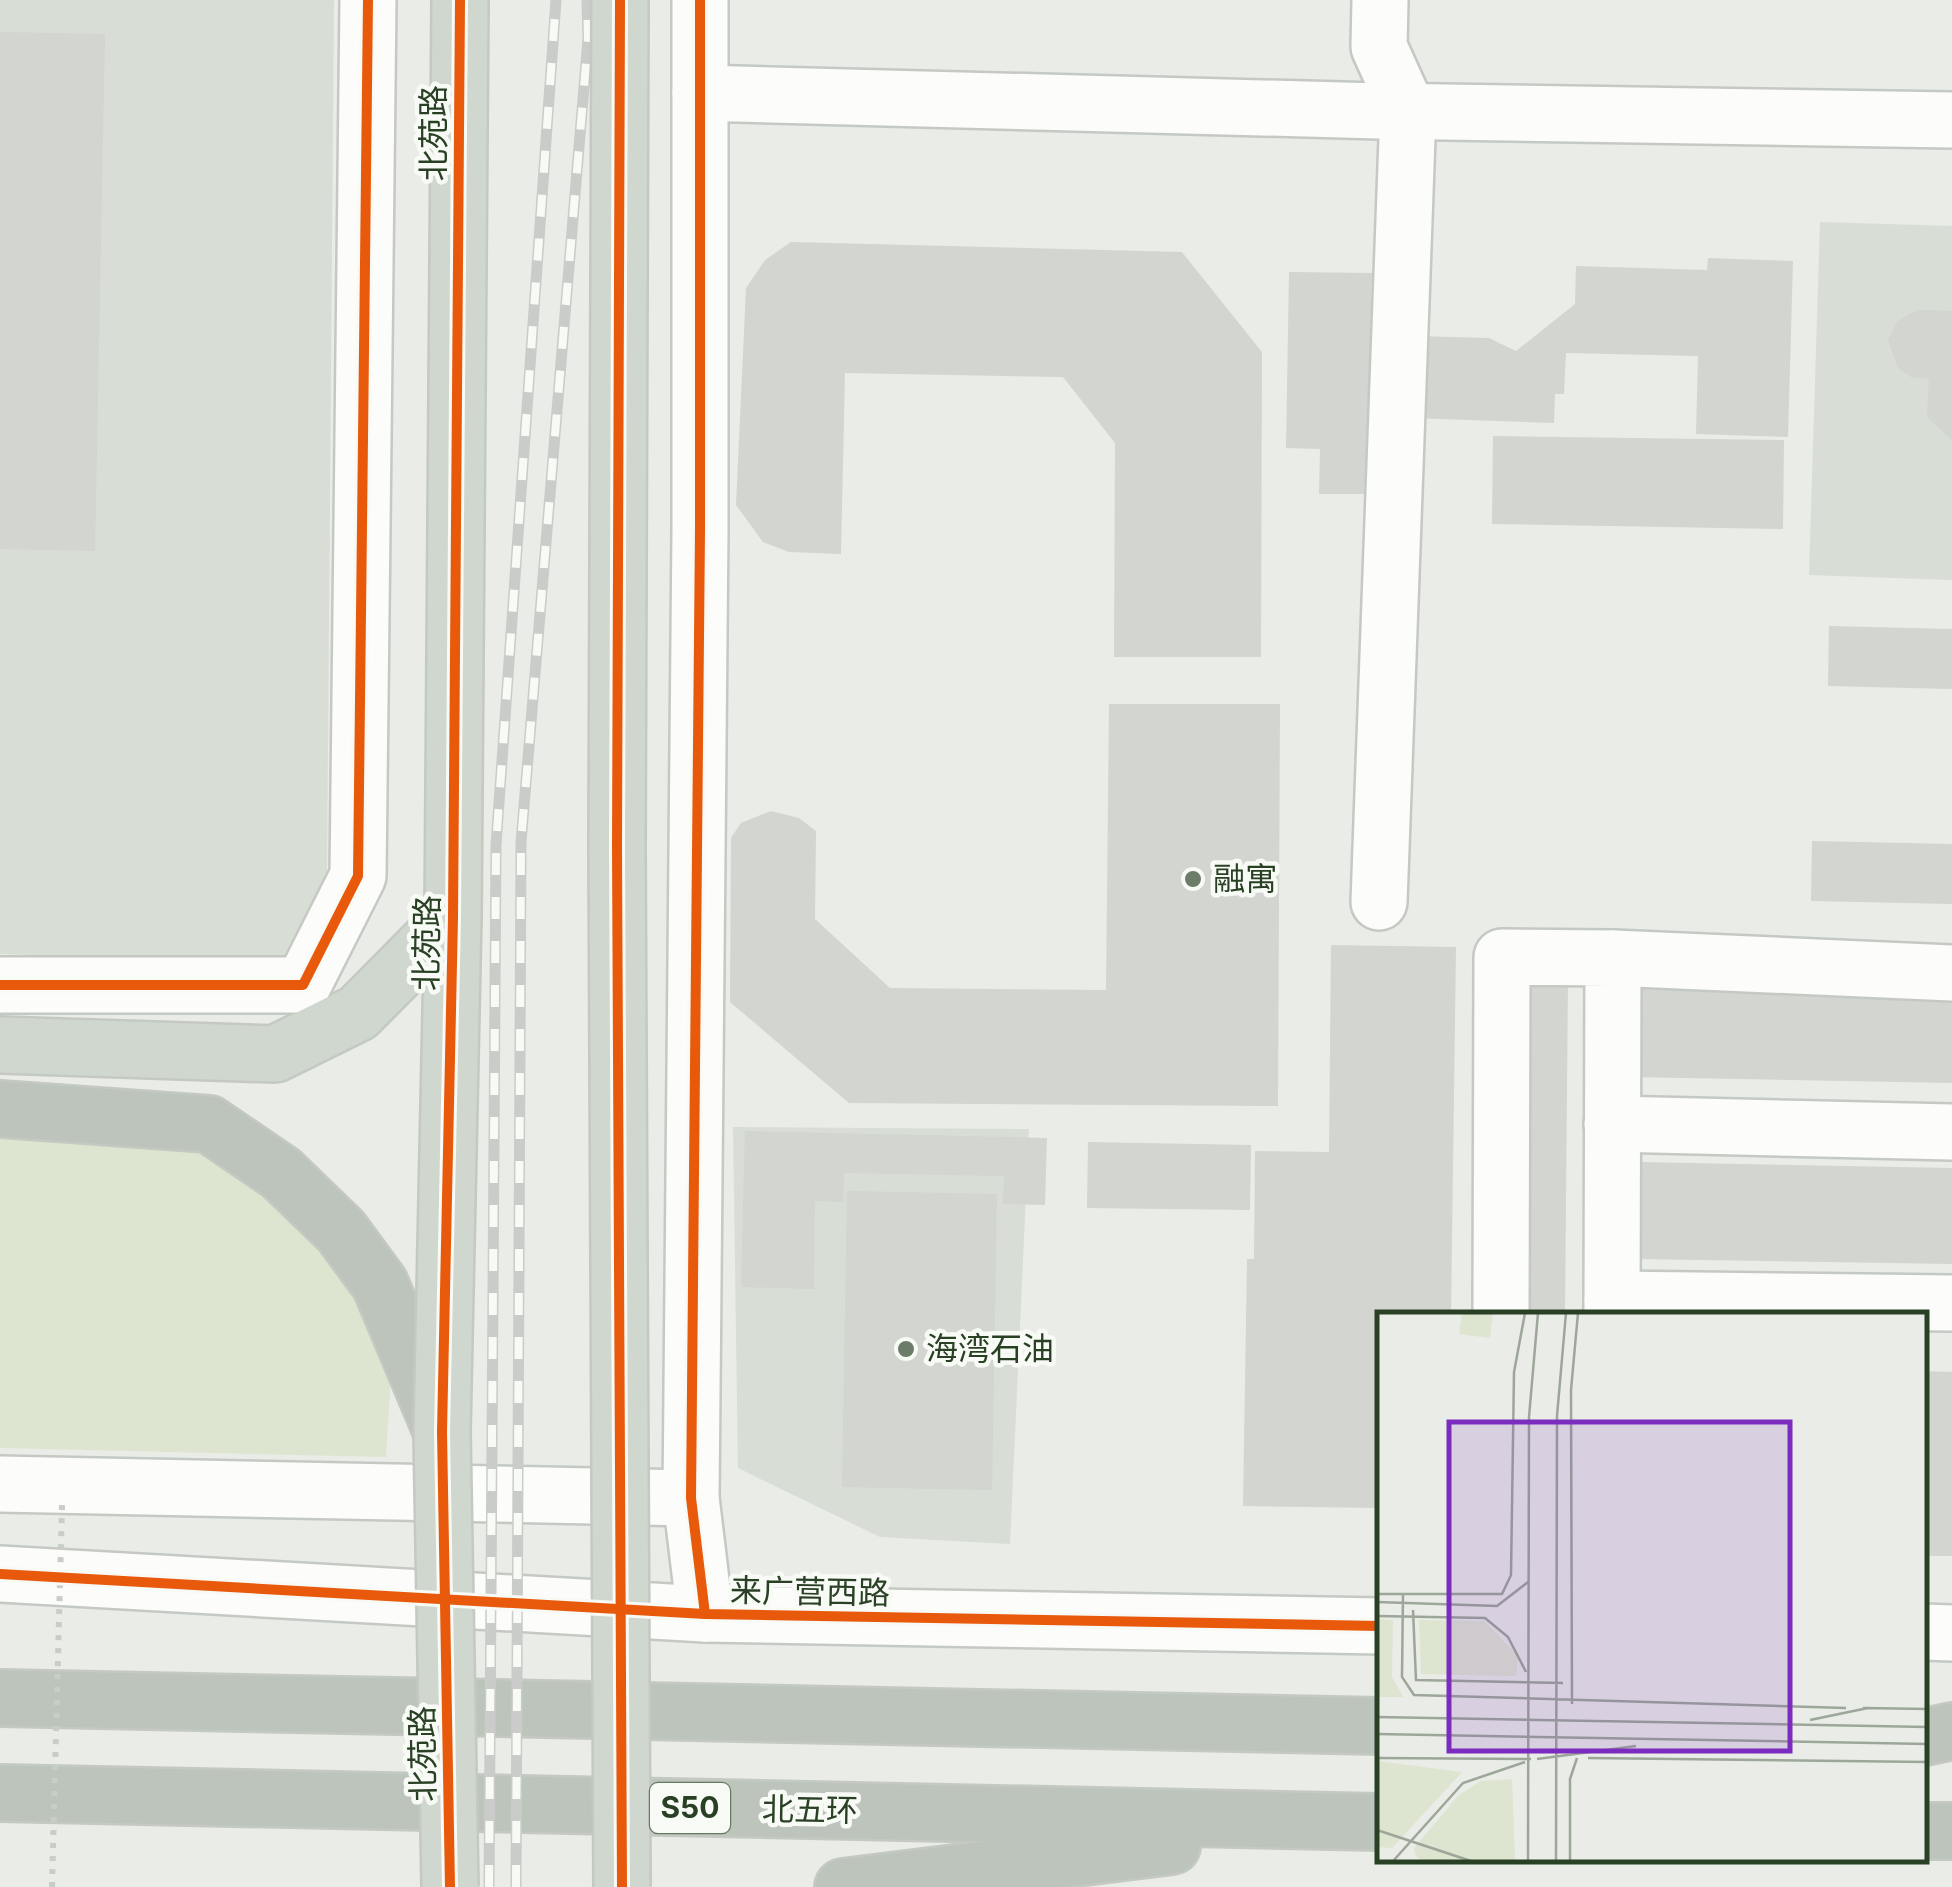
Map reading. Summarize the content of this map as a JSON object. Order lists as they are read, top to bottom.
{
  "streets": {
    "highway": ["S50", "北五环"],
    "main road": ["北苑路"],
    "street": ["来广营西路"]
  },
  "places": ["融寓", "海湾石油"]
}
